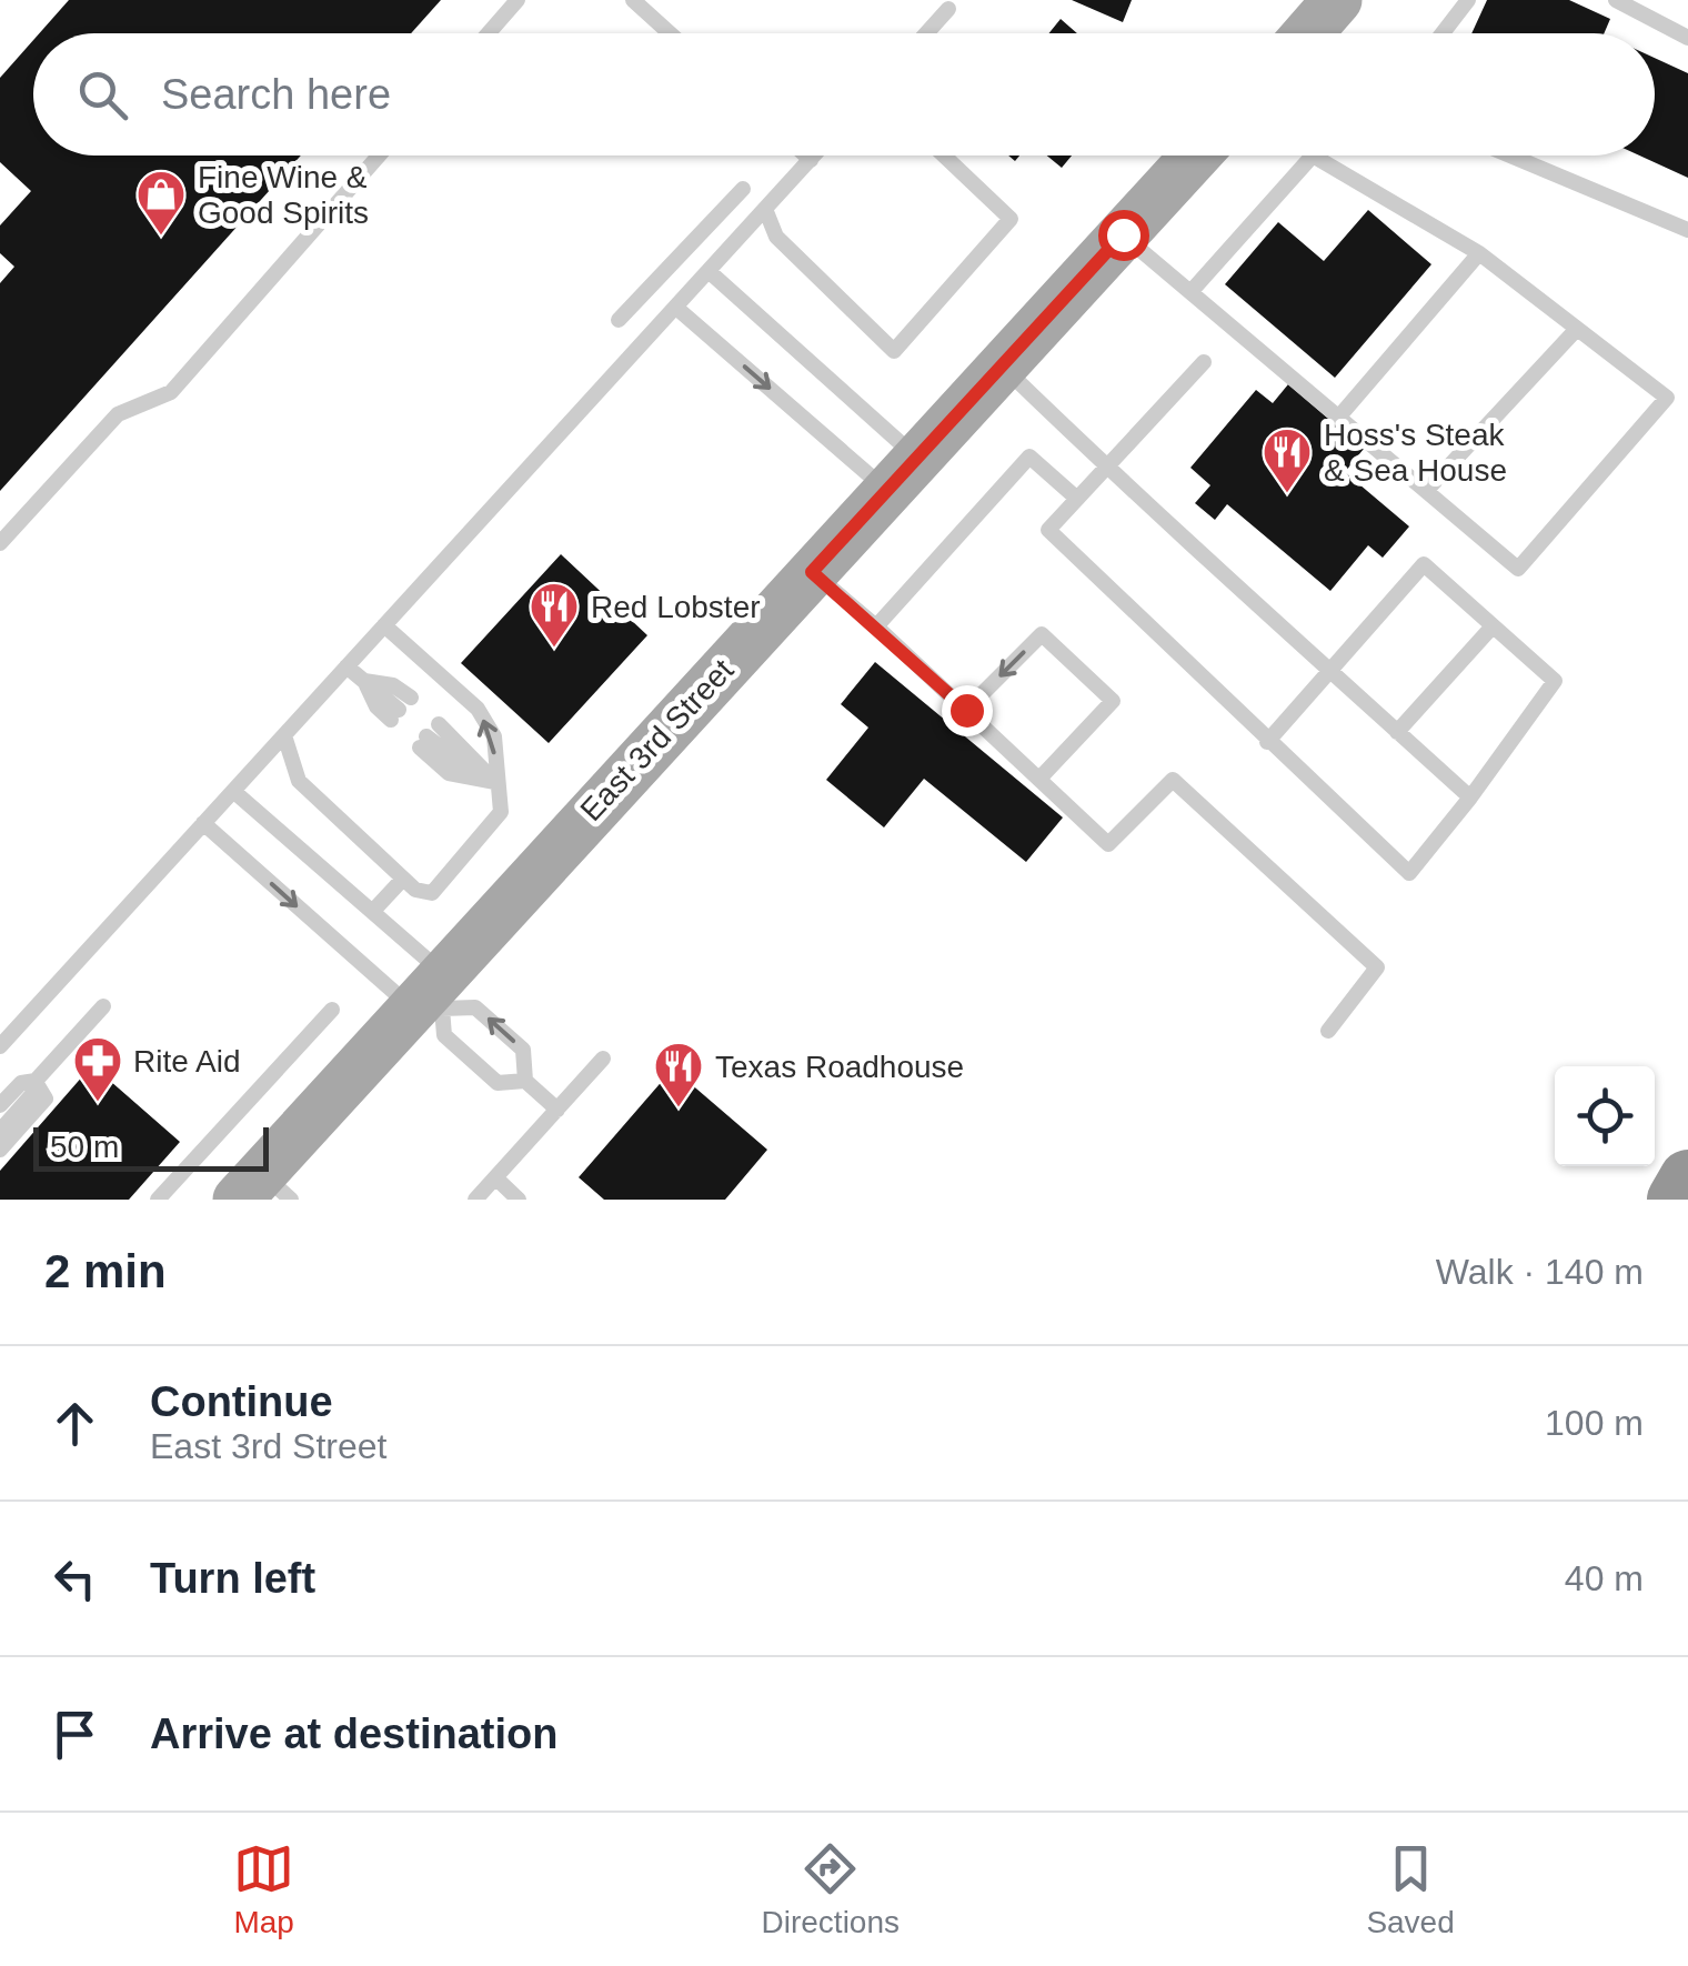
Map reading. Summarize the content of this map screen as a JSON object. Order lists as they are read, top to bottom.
{
  "streets": {
    "main road": ["East 3rd Street"]
  },
  "places": {
    "shop": ["Fine Wine & Good Spirits"],
    "restaurant": ["Hoss's Steak & Sea House", "Red Lobster", "Texas Roadhouse"],
    "pharmacy": ["Rite Aid"]
  },
  "scale_bar": "50 m",
  "page": {
    "search": "Search here",
    "scale": "50 m",
    "heading": ["2 min", "Walk · 140 m"],
    "list": [
      ["Continue", "East 3rd Street", "100 m"],
      ["Turn left", "40 m"],
      "Arrive at destination"
    ],
    "nav": ["Map", "Directions", "Saved"]
  }
}
